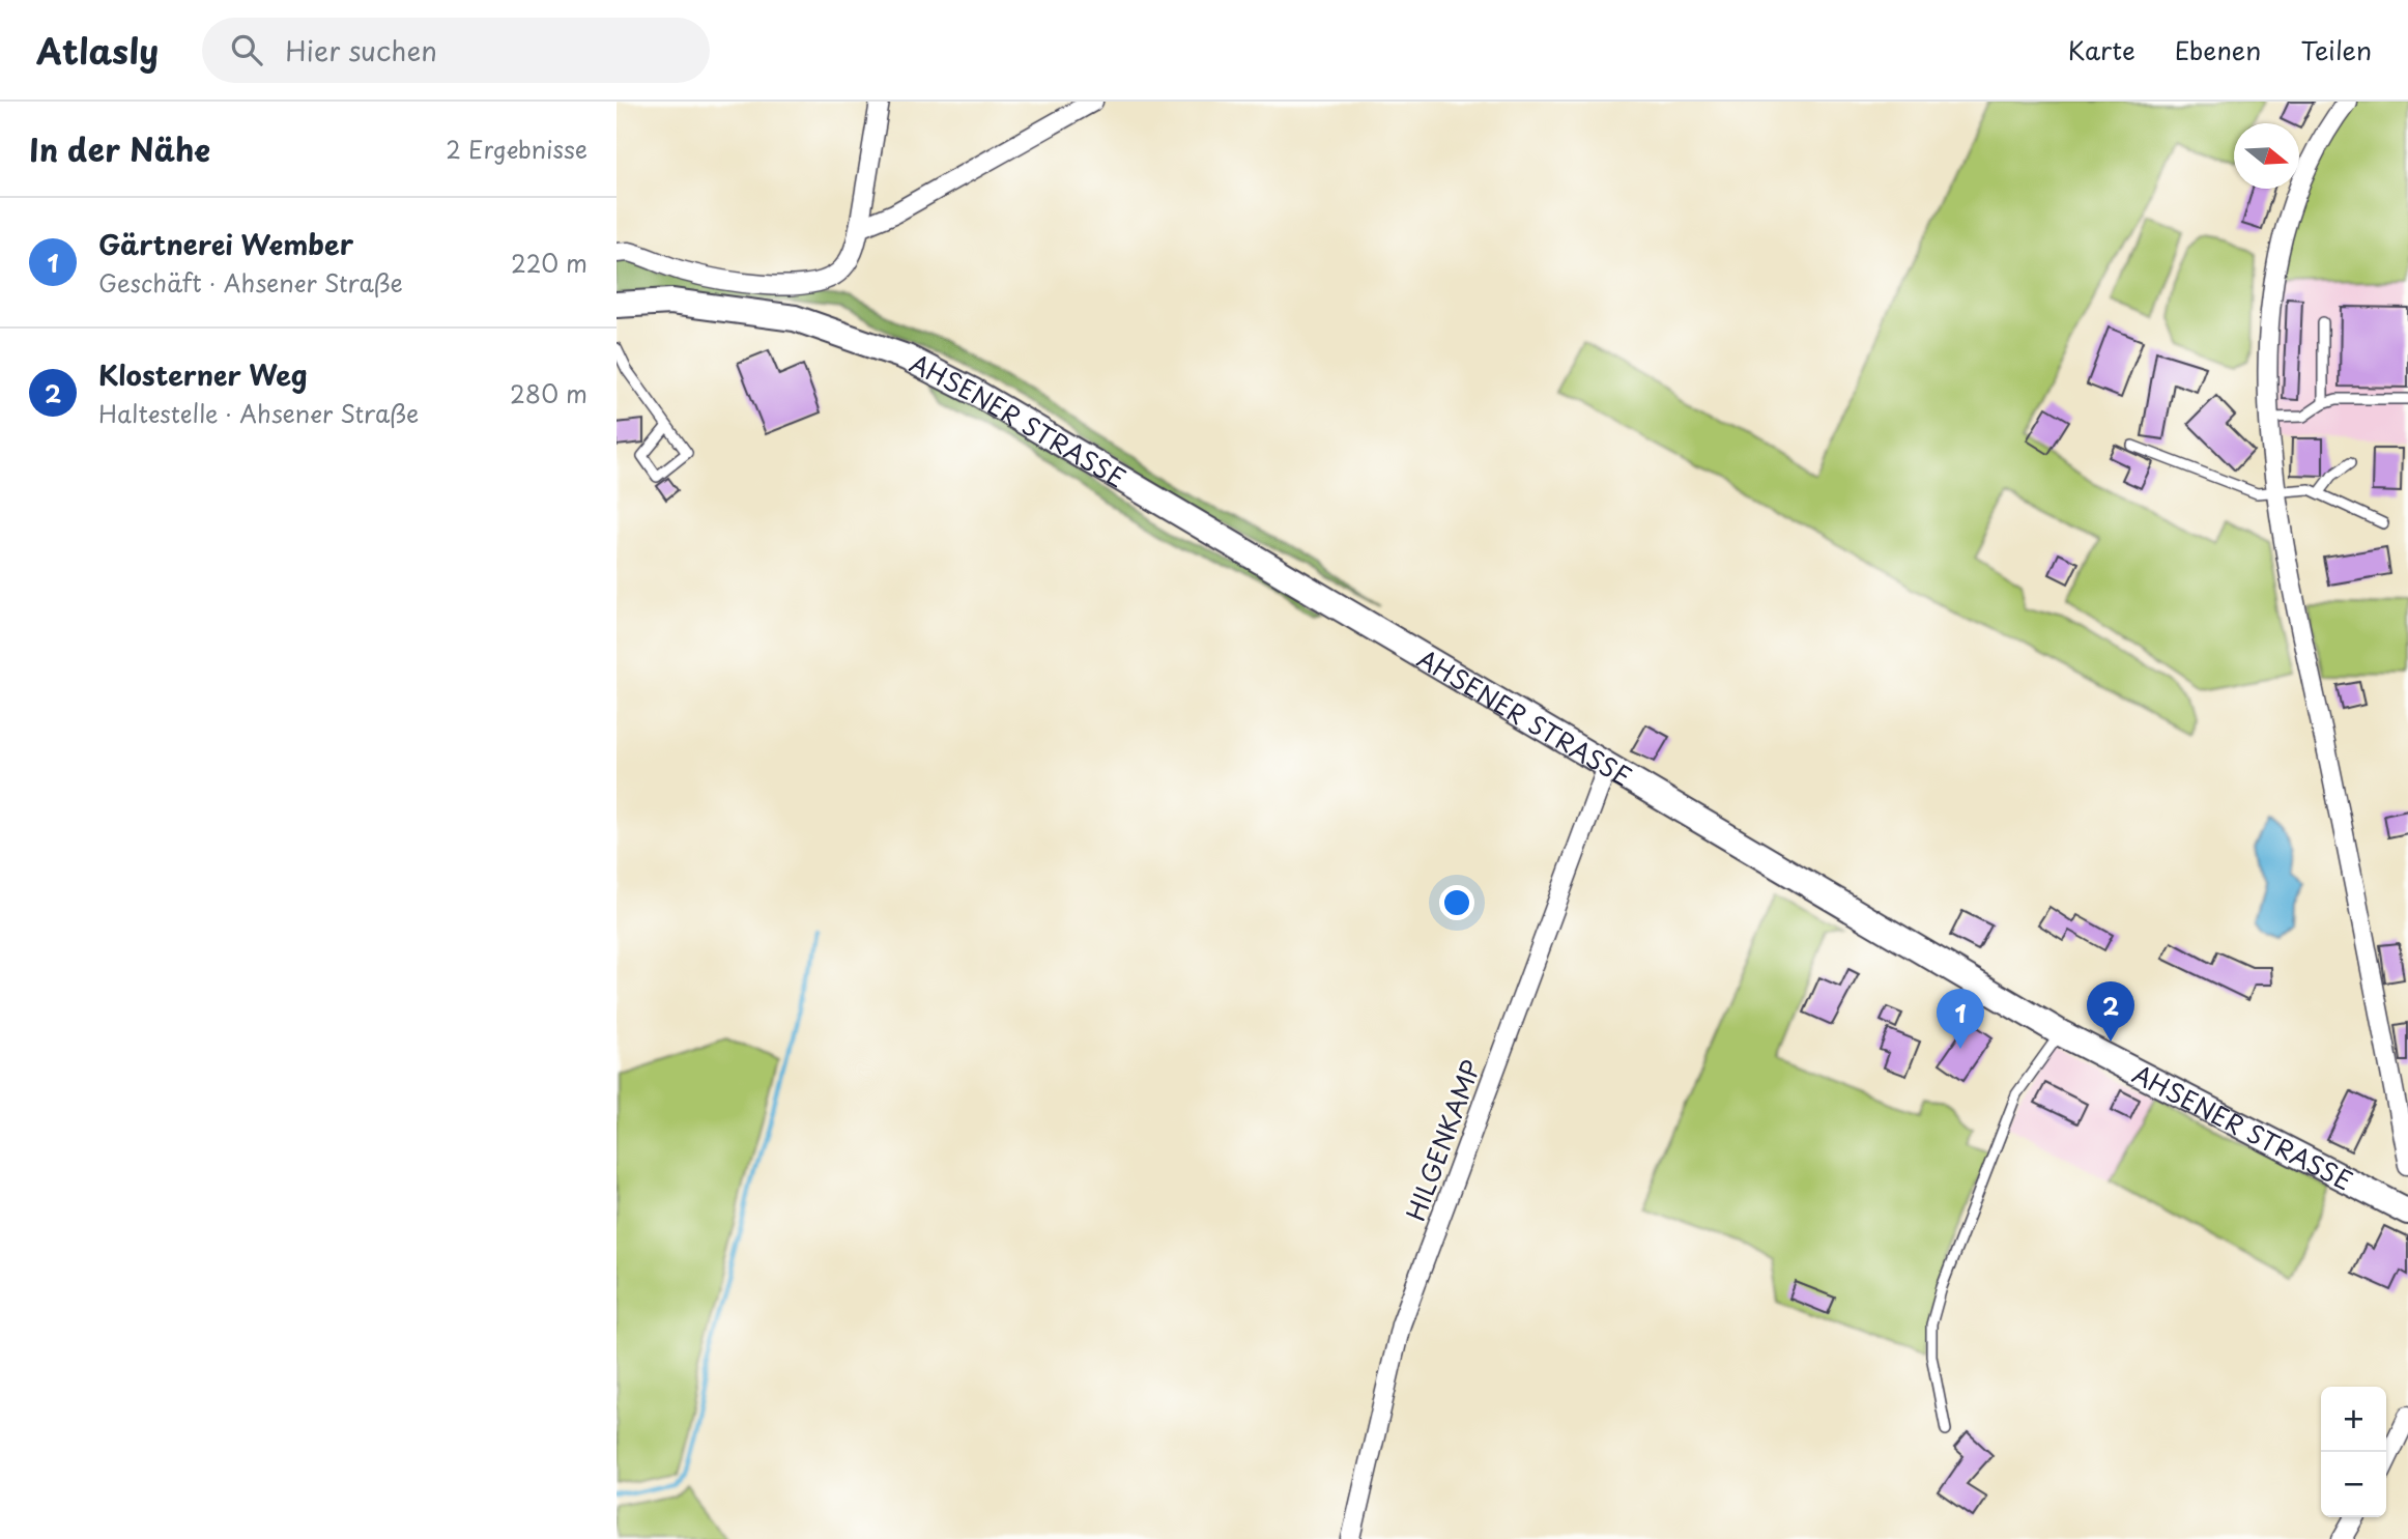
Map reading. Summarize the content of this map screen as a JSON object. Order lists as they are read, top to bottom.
{
  "streets": {
    "main road": ["AHSENER STRASSE"],
    "street": ["HILGENKAMP"]
  },
  "crossings": [
    ["AHSENER STRASSE", "HILGENKAMP"]
  ],
  "north": "right",
  "page": {
    "header": "Atlasly",
    "search": "Hier suchen",
    "nav": ["Karte", "Ebenen", "Teilen"],
    "heading": ["In der Nähe", "2 Ergebnisse"],
    "list": [
      {
        "mark": "1",
        "name": "Gärtnerei Wember",
        "note": "Geschäft · Ahsener Straße",
        "value": "220 m"
      },
      {
        "mark": "2",
        "name": "Klosterner Weg",
        "note": "Haltestelle · Ahsener Straße",
        "value": "280 m"
      }
    ],
    "pins": ["2", "1"],
    "map_buttons": ["+", "−"]
  }
}
